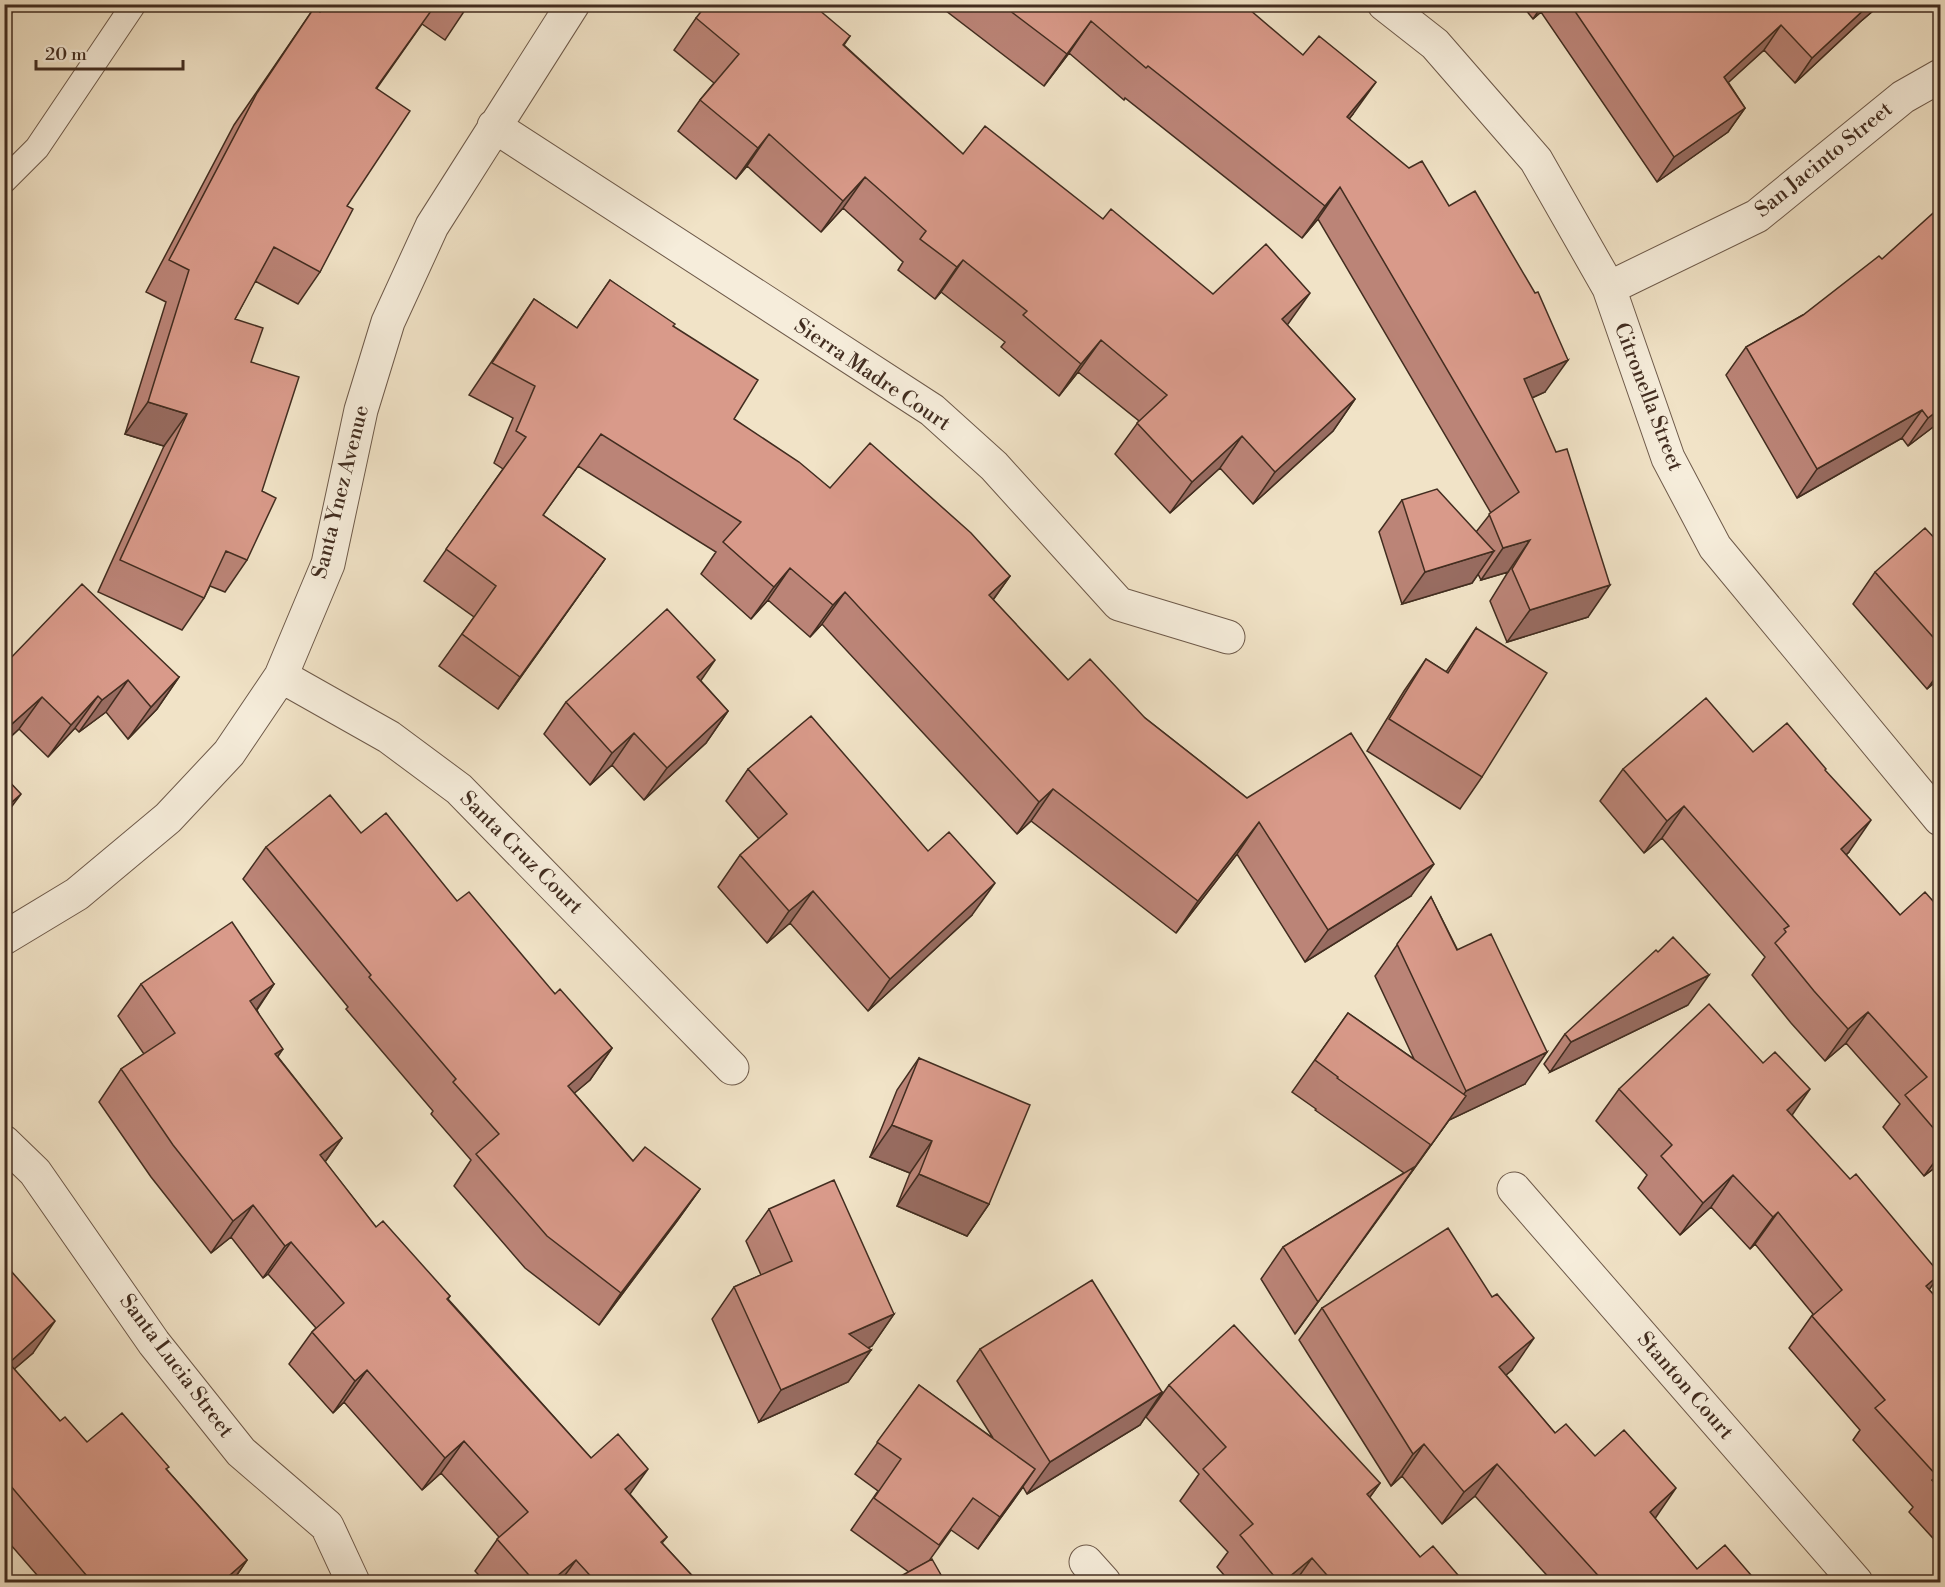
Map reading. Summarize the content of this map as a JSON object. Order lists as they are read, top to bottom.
{
  "streets": {
    "street": [
      "San Jacinto Street",
      "Sierra Madre Court",
      "Citronella Street",
      "Santa Ynez Avenue",
      "Santa Cruz Court",
      "Santa Lucia Street",
      "Stanton Court"
    ]
  },
  "crossings": [
    ["San Jacinto Street", "Citronella Street"],
    ["Sierra Madre Court", "Santa Ynez Avenue"],
    ["Santa Ynez Avenue", "Santa Cruz Court"]
  ],
  "scale_bar": "20 m"
}
